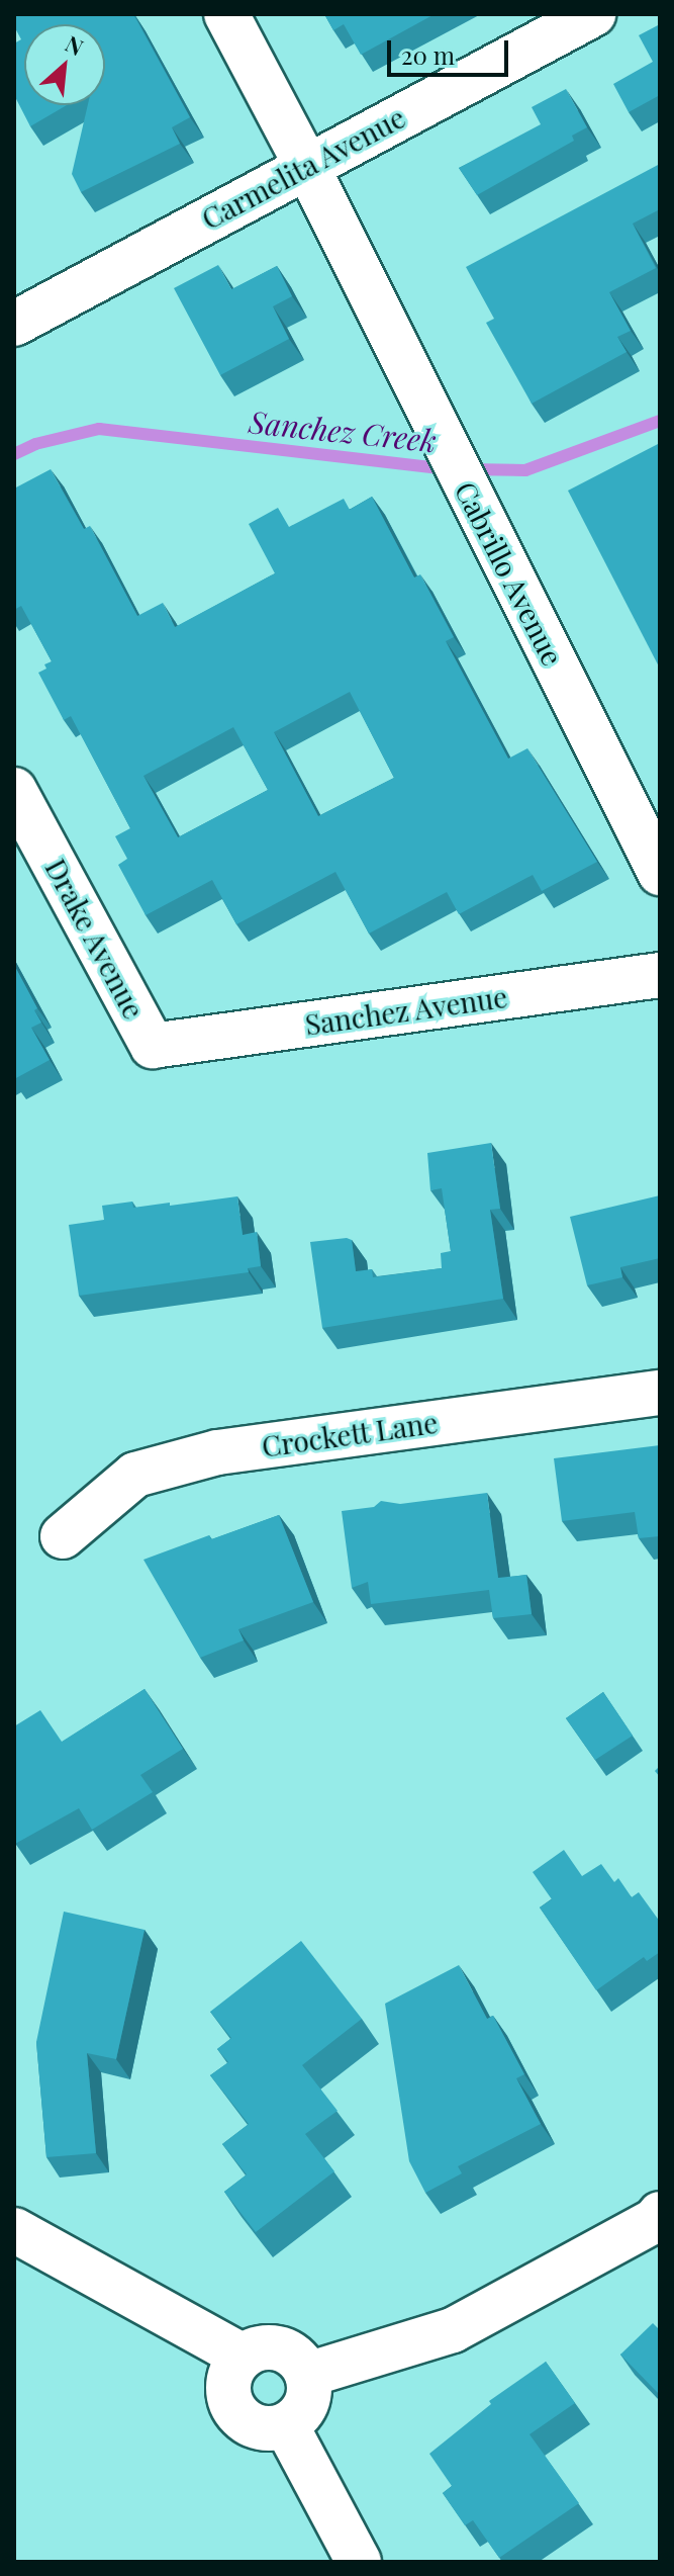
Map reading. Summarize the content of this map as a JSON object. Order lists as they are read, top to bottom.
{
  "streets": {
    "street": [
      "Carmelita Avenue",
      "Cabrillo Avenue",
      "Drake Avenue",
      "Sanchez Avenue",
      "Crockett Lane"
    ]
  },
  "crossings": [
    ["Carmelita Avenue", "Cabrillo Avenue"],
    ["Drake Avenue", "Sanchez Avenue"]
  ],
  "water": ["Sanchez Creek"],
  "scale_bar": "20 m",
  "north": "top right"
}
